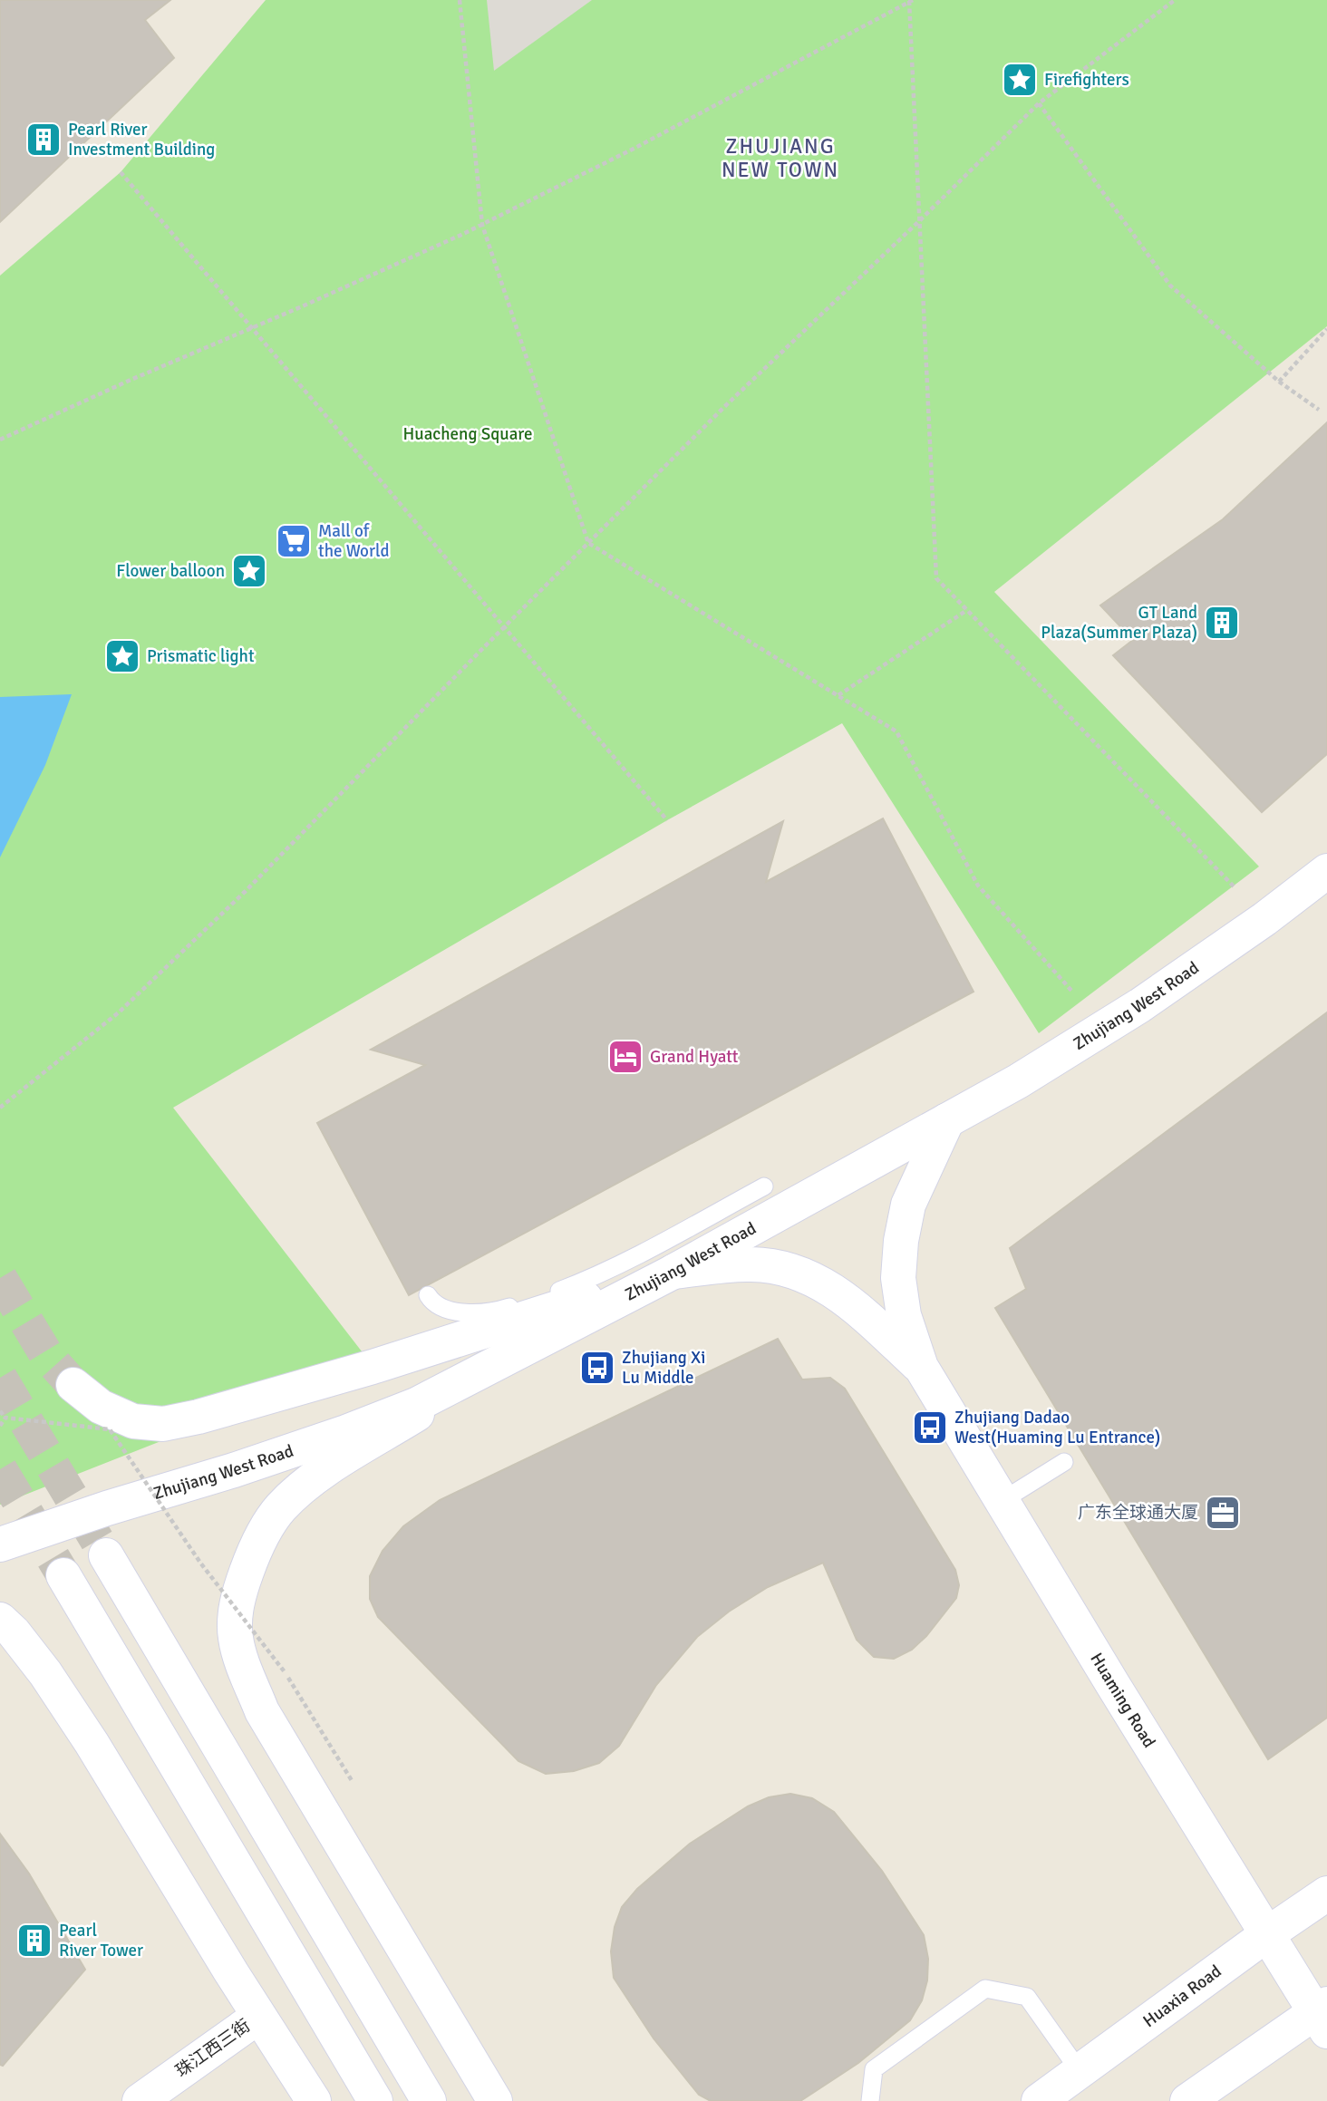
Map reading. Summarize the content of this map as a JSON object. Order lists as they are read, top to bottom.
{
  "streets": {
    "main road": [
      "Zhujiang West Road",
      "Huaming Road",
      "Huaxia Road",
      "珠江西三街"
    ]
  },
  "crossings": [
    ["Huaming Road", "Huaxia Road"]
  ],
  "districts": ["ZHUJIANG NEW TOWN"],
  "parks": ["Huacheng Square"],
  "places": {
    "place": ["Firefighters", "Flower balloon", "Prismatic light"],
    "building": ["Pearl River Investment Building", "GT Land Plaza(Summer Plaza)", "Pearl River Tower"],
    "supermarket": ["Mall of the World"],
    "hotel": ["Grand Hyatt"],
    "bus stop": ["Zhujiang Xi Lu Middle", "Zhujiang Dadao West(Huaming Lu Entrance)"],
    "office": ["广东全球通大厦"]
  }
}
